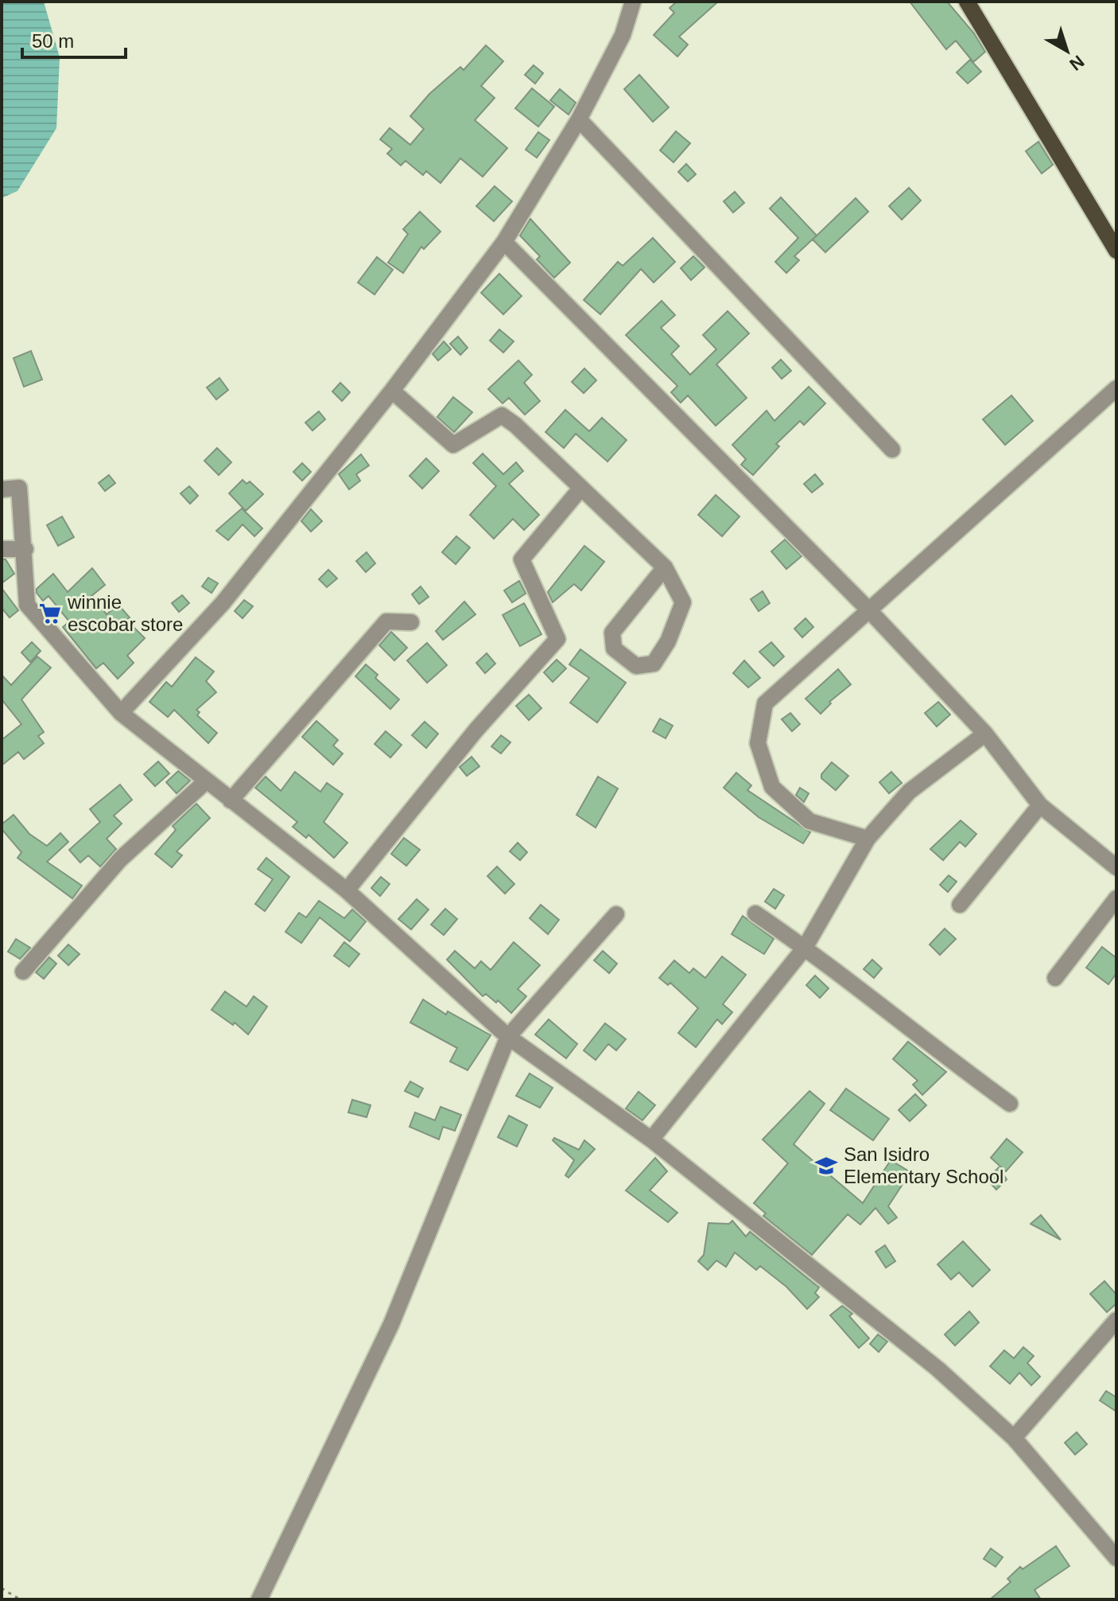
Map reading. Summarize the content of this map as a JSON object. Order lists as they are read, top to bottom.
{
  "places": {
    "supermarket": ["winnie escobar store"],
    "school or university": ["San Isidro Elementary School"]
  },
  "scale_bar": "50 m",
  "north": "bottom right"
}
